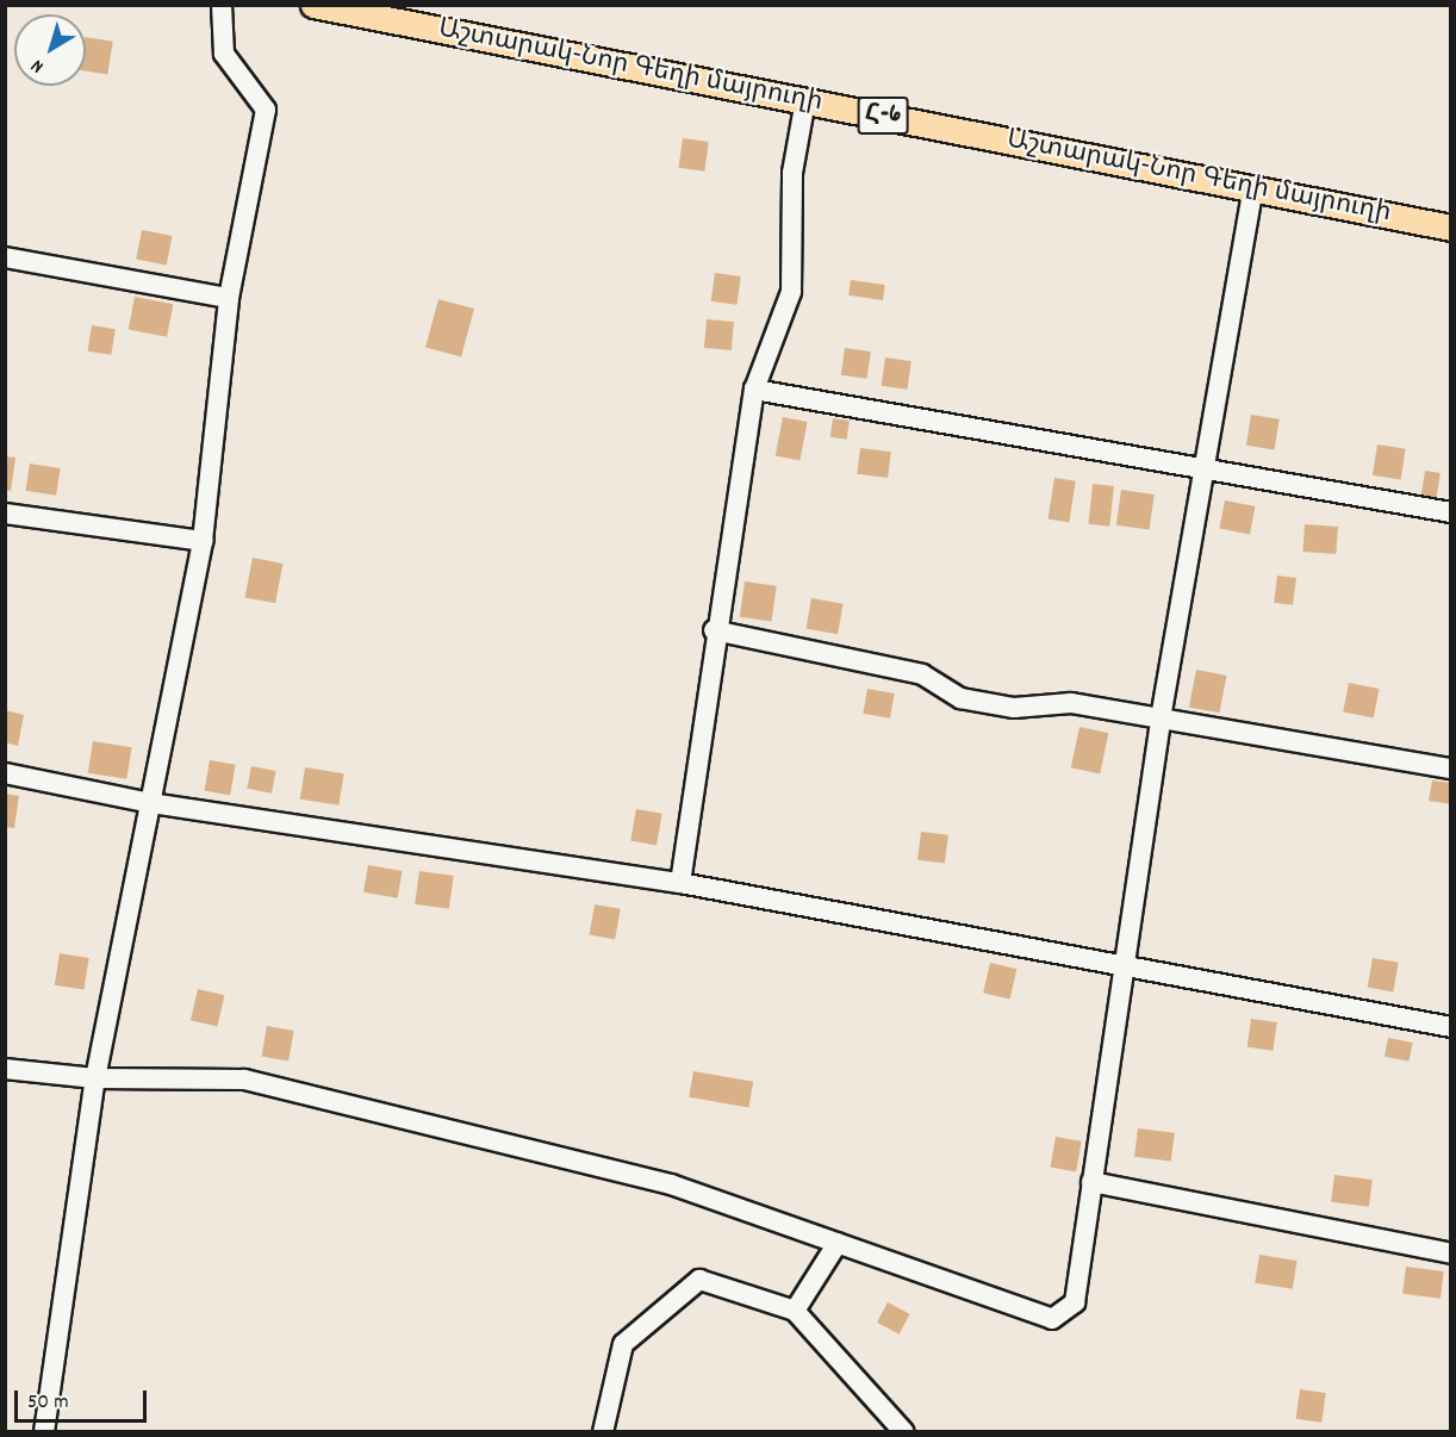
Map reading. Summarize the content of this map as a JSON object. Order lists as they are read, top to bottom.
{
  "streets": {
    "main road": ["Աշտարակ-Նոր Գեղի մայրուղի", "Հ-6"]
  },
  "scale_bar": "50 m",
  "north": "bottom left"
}
